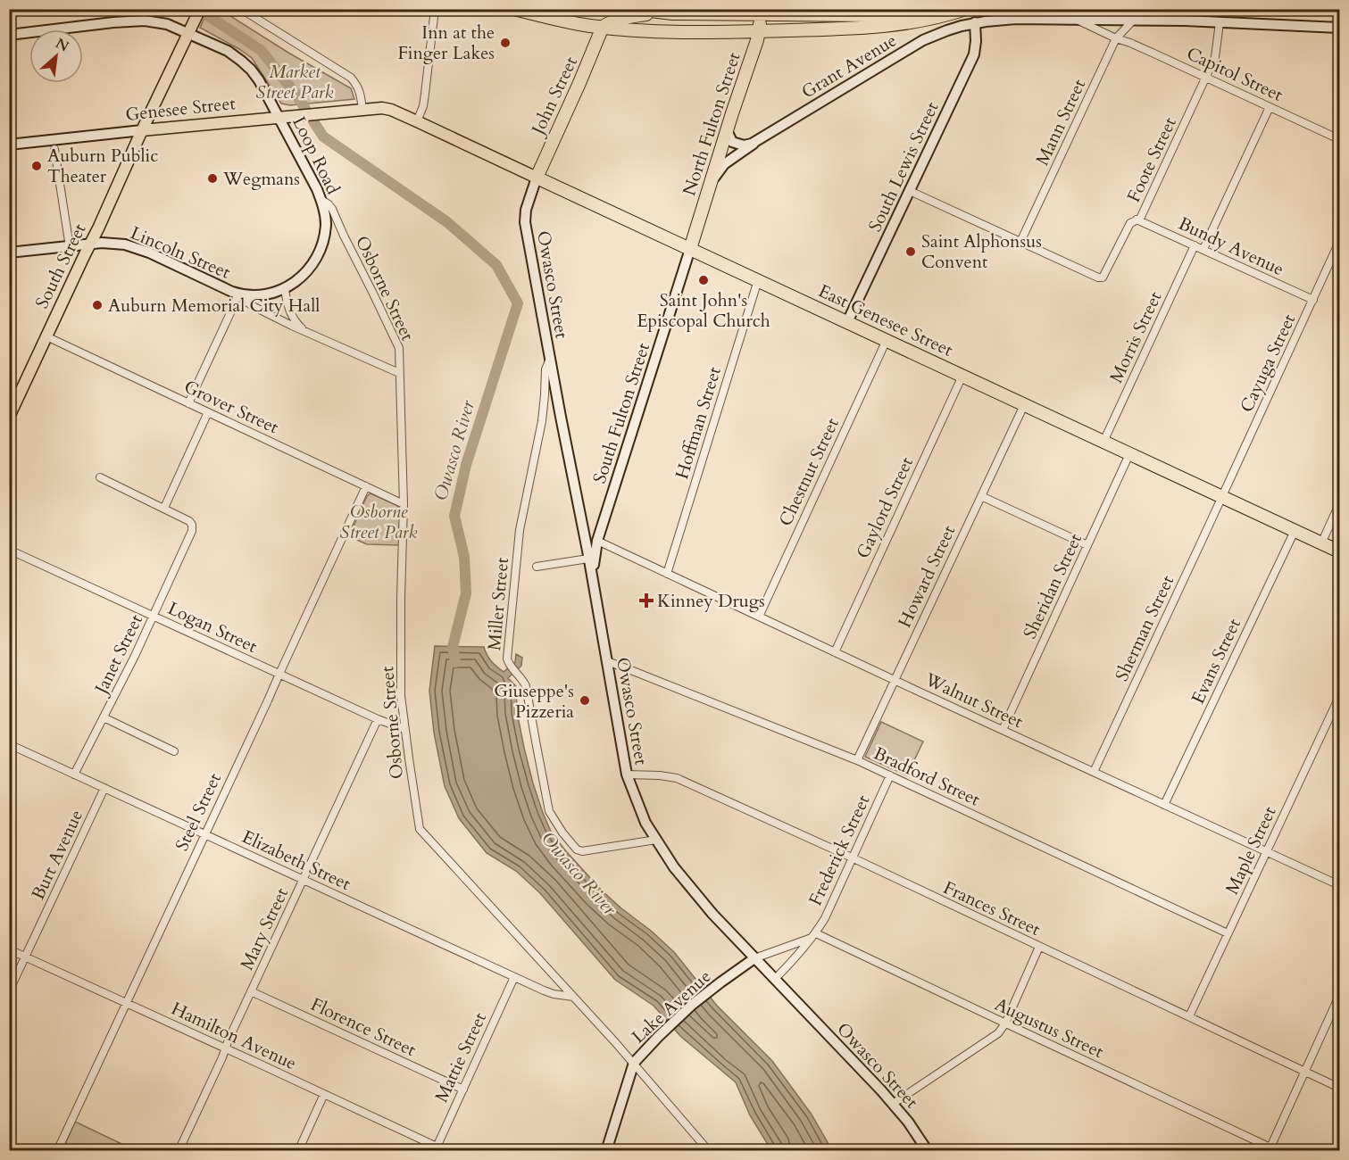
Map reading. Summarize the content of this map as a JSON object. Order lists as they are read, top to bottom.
{
  "streets": {
    "highway": ["John Street", "North Fulton Street", "East Genesee Street"],
    "main road": ["Genesee Street", "South Street"],
    "street": [
      "Grant Avenue",
      "Capitol Street",
      "Mann Street",
      "Loop Road",
      "Foote Street",
      "South Lewis Street",
      "Bundy Avenue",
      "Lincoln Street",
      "Owasco Street",
      "Osborne Street",
      "Morris Street",
      "Cayuga Street",
      "Grover Street",
      "South Fulton Street",
      "Hoffman Street",
      "Chestnut Street",
      "Gaylord Street",
      "Howard Street",
      "Sheridan Street",
      "Miller Street",
      "Logan Street",
      "Sherman Street",
      "Janet Street",
      "Evans Street",
      "Walnut Street",
      "Bradford Street",
      "Steel Street",
      "Frederick Street",
      "Maple Street",
      "Burt Avenue",
      "Elizabeth Street",
      "Frances Street",
      "Mary Street",
      "Lake Avenue",
      "Florence Street",
      "Augustus Street",
      "Hamilton Avenue",
      "Mattie Street"
    ]
  },
  "crossings": [
    ["Grant Avenue", "Capitol Street"],
    ["Grant Avenue", "Mann Street"],
    ["Grant Avenue", "North Fulton Street"],
    ["Grant Avenue", "South Lewis Street"],
    ["Capitol Street", "Mann Street"],
    ["Capitol Street", "Foote Street"],
    ["John Street", "Owasco Street"],
    ["John Street", "East Genesee Street"],
    ["Genesee Street", "Loop Road"],
    ["Genesee Street", "South Street"],
    ["Genesee Street", "East Genesee Street"],
    ["Mann Street", "Foote Street"],
    ["North Fulton Street", "East Genesee Street"],
    ["North Fulton Street", "South Fulton Street"],
    ["Loop Road", "Lincoln Street"],
    ["Loop Road", "South Street"],
    ["Loop Road", "Osborne Street"],
    ["Foote Street", "Bundy Avenue"],
    ["South Lewis Street", "East Genesee Street"],
    ["Bundy Avenue", "Morris Street"],
    ["Bundy Avenue", "Cayuga Street"],
    ["Lincoln Street", "South Street"],
    ["Lincoln Street", "Osborne Street"],
    ["South Street", "Grover Street"],
    ["Owasco Street", "East Genesee Street"],
    ["Owasco Street", "South Fulton Street"],
    ["Owasco Street", "Miller Street"],
    ["Owasco Street", "Bradford Street"],
    ["Owasco Street", "Frederick Street"],
    ["Owasco Street", "Frances Street"],
    ["Owasco Street", "Lake Avenue"],
    ["Osborne Street", "Grover Street"],
    ["Osborne Street", "Logan Street"],
    ["Osborne Street", "Elizabeth Street"],
    ["Osborne Street", "Lake Avenue"],
    ["East Genesee Street", "Morris Street"],
    ["East Genesee Street", "Cayuga Street"],
    ["East Genesee Street", "South Fulton Street"],
    ["East Genesee Street", "Hoffman Street"],
    ["East Genesee Street", "Chestnut Street"],
    ["East Genesee Street", "Gaylord Street"],
    ["East Genesee Street", "Howard Street"],
    ["East Genesee Street", "Sheridan Street"],
    ["East Genesee Street", "Sherman Street"],
    ["East Genesee Street", "Evans Street"],
    ["Cayuga Street", "Sherman Street"],
    ["Grover Street", "Steel Street"],
    ["South Fulton Street", "Walnut Street"],
    ["Hoffman Street", "Walnut Street"],
    ["Chestnut Street", "Walnut Street"],
    ["Gaylord Street", "Walnut Street"],
    ["Howard Street", "Walnut Street"],
    ["Howard Street", "Bradford Street"],
    ["Sheridan Street", "Walnut Street"],
    ["Logan Street", "Janet Street"],
    ["Logan Street", "Steel Street"],
    ["Logan Street", "Mary Street"],
    ["Sherman Street", "Walnut Street"],
    ["Janet Street", "Elizabeth Street"],
    ["Evans Street", "Walnut Street"],
    ["Walnut Street", "Maple Street"],
    ["Bradford Street", "Frederick Street"],
    ["Bradford Street", "Maple Street"],
    ["Steel Street", "Elizabeth Street"],
    ["Steel Street", "Hamilton Avenue"],
    ["Frederick Street", "Frances Street"],
    ["Frederick Street", "Augustus Street"],
    ["Maple Street", "Frances Street"],
    ["Burt Avenue", "Elizabeth Street"],
    ["Burt Avenue", "Hamilton Avenue"],
    ["Elizabeth Street", "Mary Street"],
    ["Elizabeth Street", "Mattie Street"],
    ["Mary Street", "Florence Street"],
    ["Mary Street", "Hamilton Avenue"],
    ["Florence Street", "Mattie Street"],
    ["Hamilton Avenue", "Mattie Street"]
  ],
  "water": ["Owasco River"],
  "parks": ["Market Street Park", "Osborne Street Park"],
  "places": {
    "other": [
      "Inn at the Finger Lakes",
      "Auburn Public Theater",
      "Wegmans",
      "Saint Alphonsus Convent",
      "Saint John's Episcopal Church",
      "Auburn Memorial City Hall",
      "Giuseppe's Pizzeria"
    ],
    "health": ["Kinney Drugs"]
  },
  "north": "top right"
}
